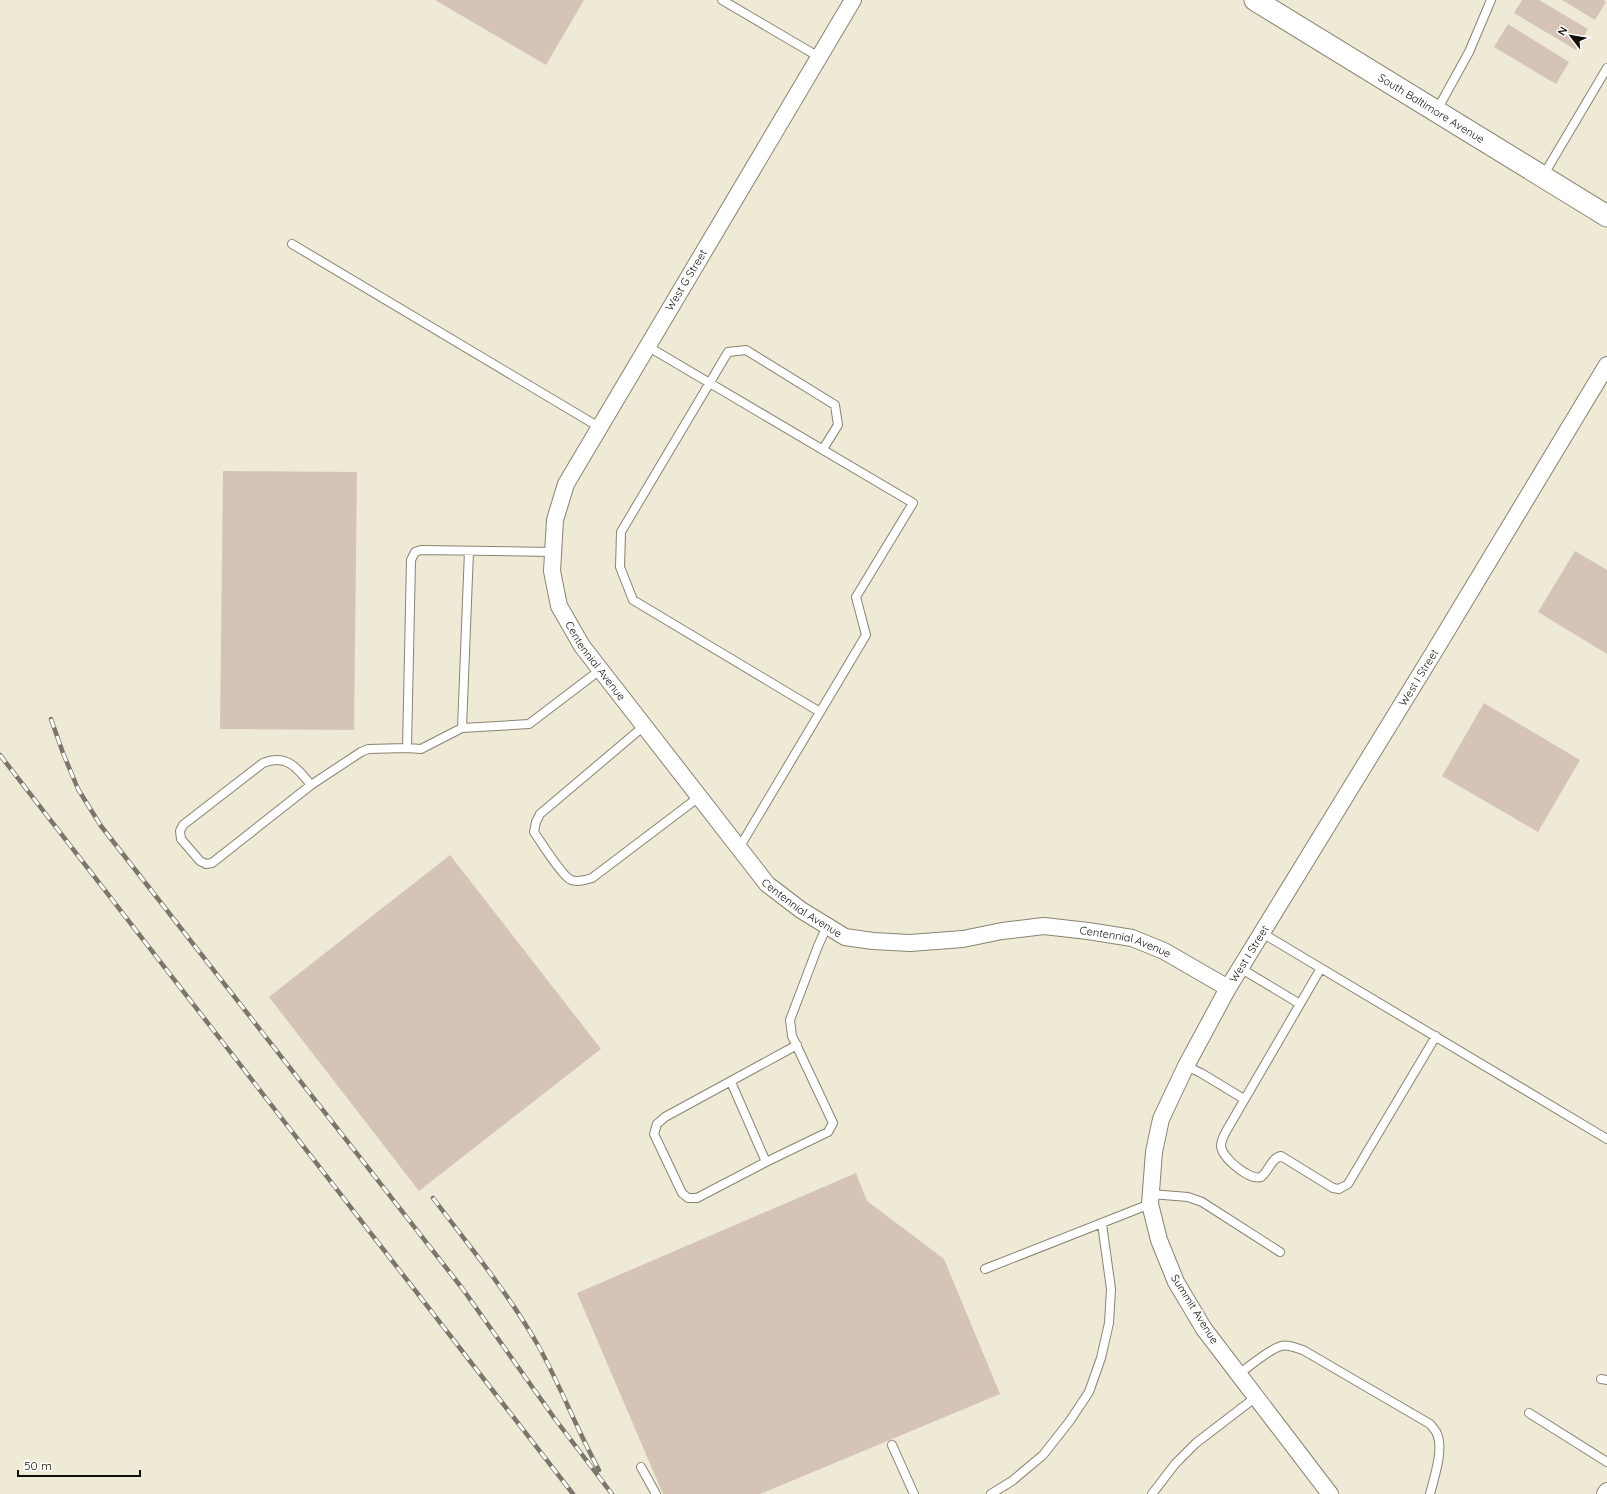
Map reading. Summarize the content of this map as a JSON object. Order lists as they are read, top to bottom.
{
  "streets": {
    "street": [
      "South Baltimore Avenue",
      "West G Street",
      "Centennial Avenue",
      "West I Street",
      "Summit Avenue"
    ]
  },
  "crossings": [
    ["West G Street", "Centennial Avenue"],
    ["Centennial Avenue", "West I Street"],
    ["Centennial Avenue", "Summit Avenue"],
    ["West I Street", "Summit Avenue"]
  ],
  "scale_bar": "50 m",
  "north": "top left"
}
